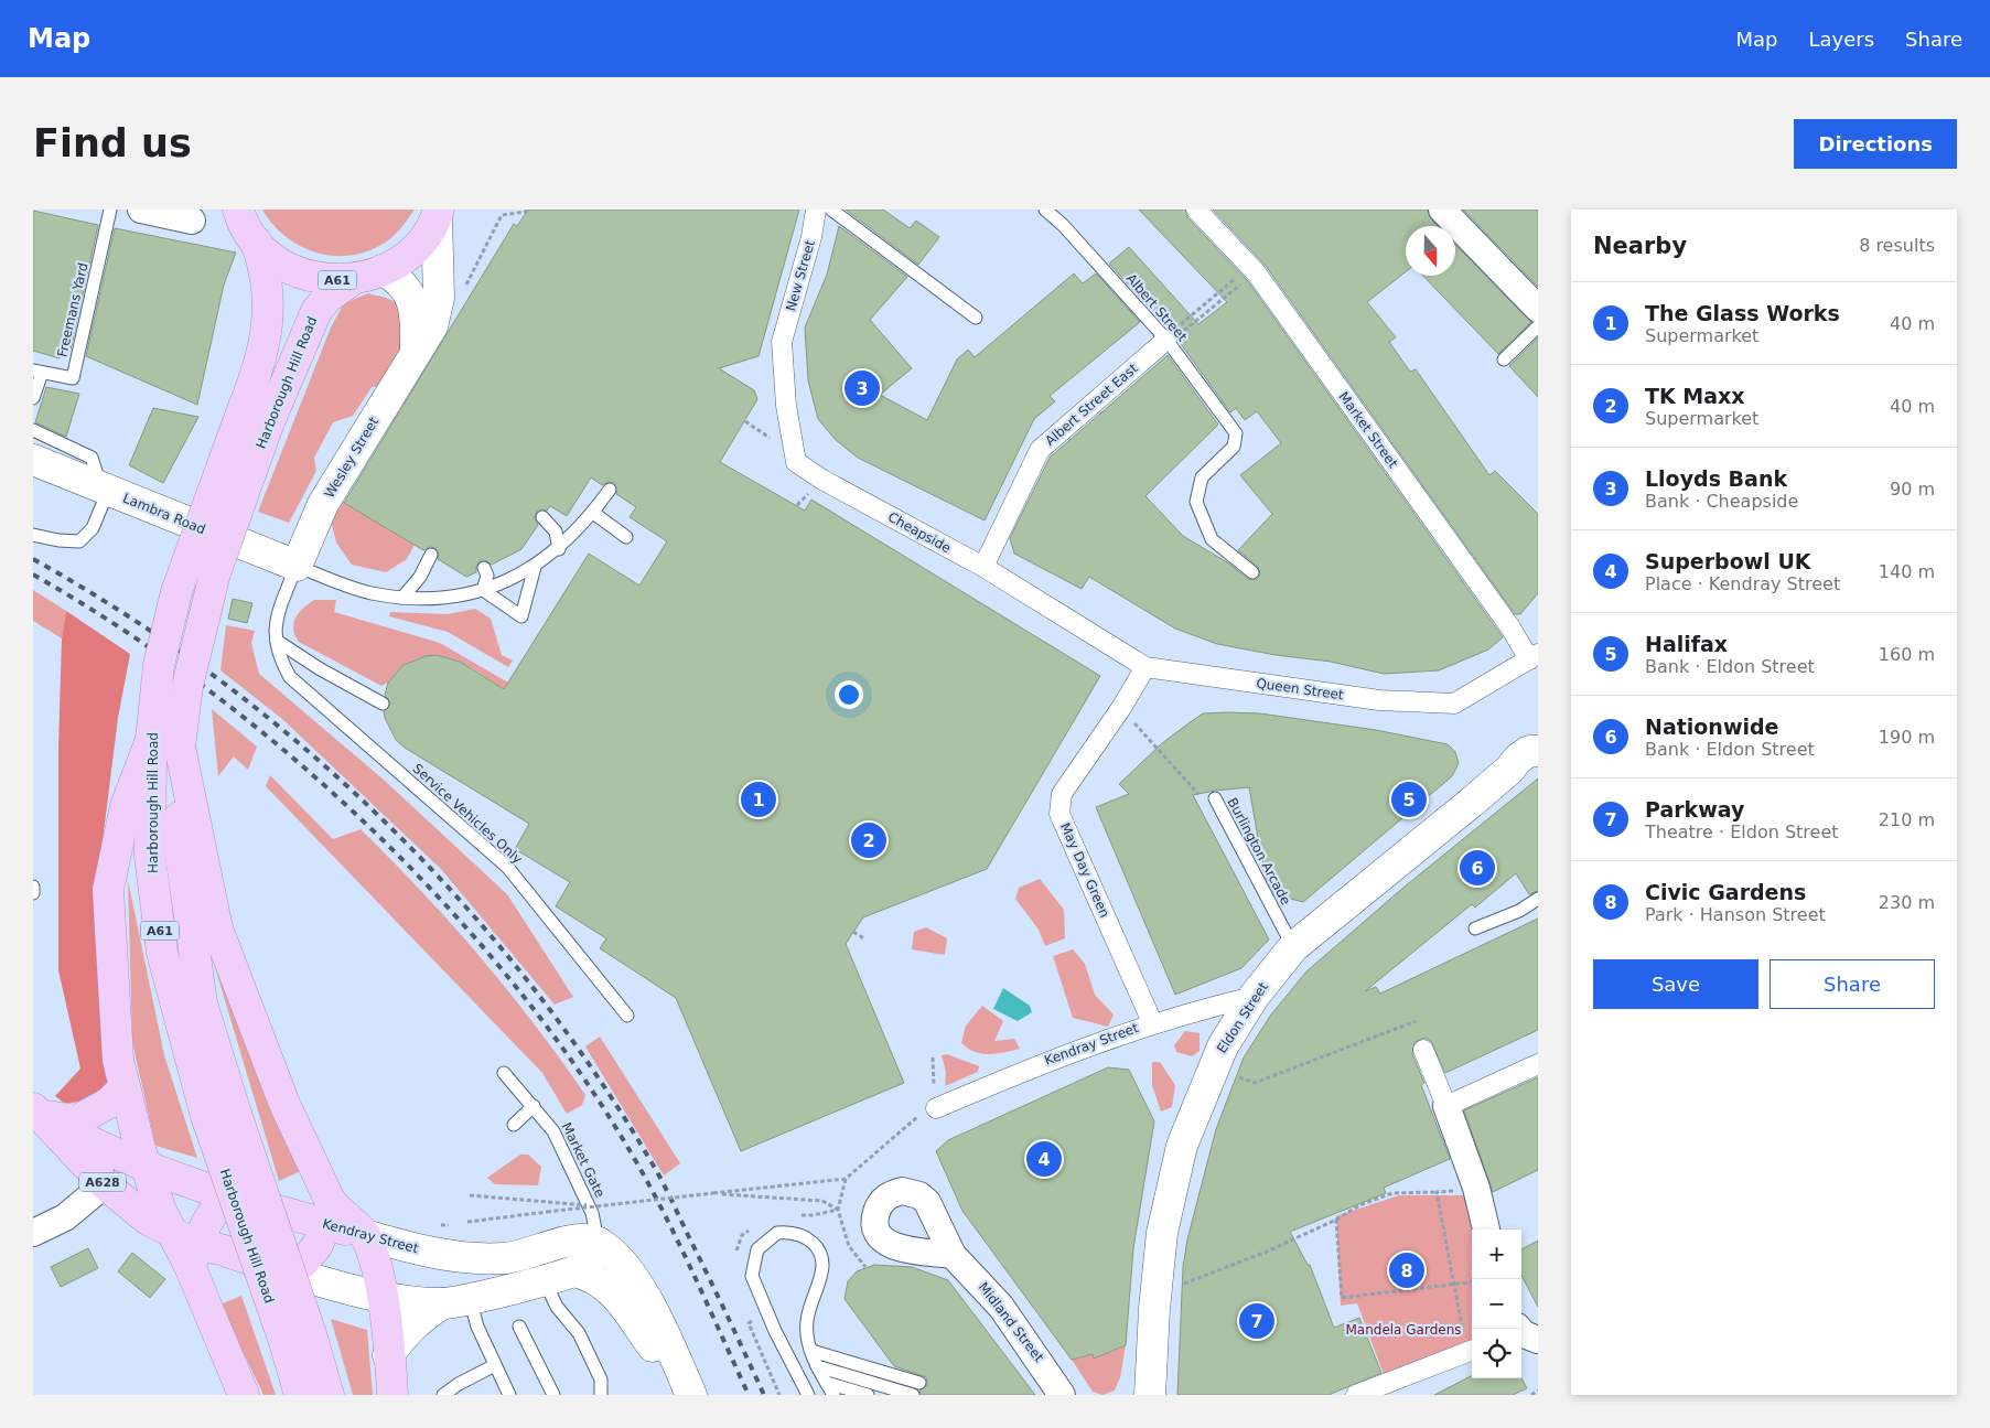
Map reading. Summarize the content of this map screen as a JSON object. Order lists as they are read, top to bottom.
{
  "streets": {
    "highway": [
      "A61",
      "Harborough Hill Road",
      "Kendray Street",
      "A628"
    ],
    "street": [
      "New Street",
      "Albert Street East",
      "Market Street",
      "Wesley Street",
      "Lambra Road",
      "Cheapside",
      "Queen Street",
      "May Day Green",
      "Eldon Street",
      "Midland Street"
    ],
    "lane": [
      "Albert Street",
      "Freemans Yard",
      "Service Vehicles Only",
      "Burlington Arcade",
      "Market Gate"
    ]
  },
  "crossings": [
    ["New Street", "Cheapside"],
    ["A61", "Harborough Hill Road"],
    ["A61", "Wesley Street"],
    ["A61", "Kendray Street"],
    ["A61", "A628"],
    ["Albert Street", "Albert Street East"],
    ["Albert Street East", "Cheapside"],
    ["Market Street", "Queen Street"],
    ["Wesley Street", "Lambra Road"],
    ["Cheapside", "Queen Street"],
    ["Cheapside", "May Day Green"],
    ["Queen Street", "May Day Green"],
    ["Burlington Arcade", "May Day Green"],
    ["Burlington Arcade", "Eldon Street"],
    ["May Day Green", "Kendray Street"],
    ["Eldon Street", "Kendray Street"],
    ["Kendray Street", "Market Gate"],
    ["Kendray Street", "A628"]
  ],
  "parks": ["Mandela Gardens"],
  "north": "bottom",
  "page": {
    "header": "Map",
    "nav": ["Map", "Layers", "Share"],
    "buttons": [
      "Directions",
      ["Save", "Share"]
    ],
    "title": "Find us",
    "heading": ["Nearby", "8 results"],
    "list": [
      {
        "mark": "1",
        "name": "The Glass Works",
        "note": "Supermarket",
        "value": "40 m"
      },
      {
        "mark": "2",
        "name": "TK Maxx",
        "note": "Supermarket",
        "value": "40 m"
      },
      {
        "mark": "3",
        "name": "Lloyds Bank",
        "note": "Bank · Cheapside",
        "value": "90 m"
      },
      {
        "mark": "4",
        "name": "Superbowl UK",
        "note": "Place · Kendray Street",
        "value": "140 m"
      },
      {
        "mark": "5",
        "name": "Halifax",
        "note": "Bank · Eldon Street",
        "value": "160 m"
      },
      {
        "mark": "6",
        "name": "Nationwide",
        "note": "Bank · Eldon Street",
        "value": "190 m"
      },
      {
        "mark": "7",
        "name": "Parkway",
        "note": "Theatre · Eldon Street",
        "value": "210 m"
      },
      {
        "mark": "8",
        "name": "Civic Gardens",
        "note": "Park · Hanson Street",
        "value": "230 m"
      }
    ],
    "pins": [
      "3",
      "1",
      "5",
      "2",
      "6",
      "4",
      "8",
      "7"
    ],
    "map_buttons": ["+", "−"]
  }
}
